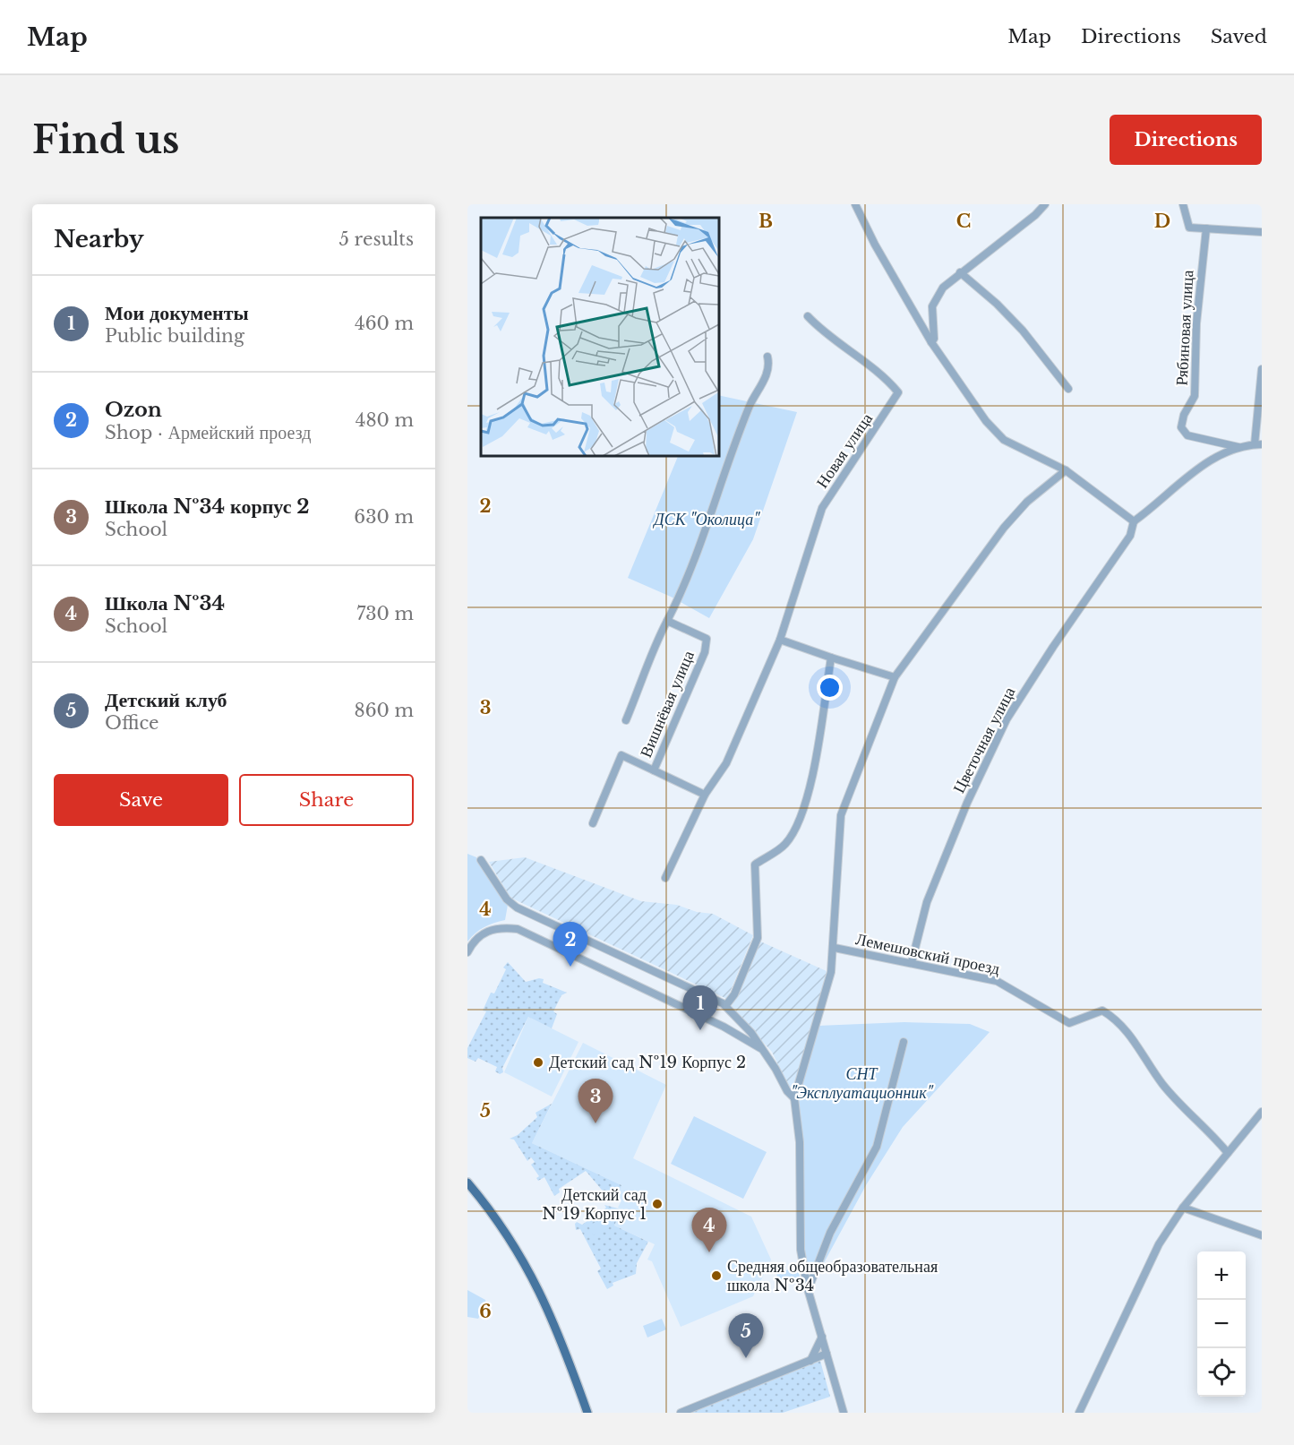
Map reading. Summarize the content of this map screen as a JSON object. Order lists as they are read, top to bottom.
{
  "streets": {
    "street": [
      "Рябиновая улица",
      "Новая улица",
      "Вишнёвая улица",
      "Цветочная улица",
      "Лемешовский проезд"
    ]
  },
  "crossings": [
    ["Новая улица", "Вишнёвая улица"],
    ["Цветочная улица", "Лемешовский проезд"]
  ],
  "parks": ["ДСК \"Околица\"", "СНТ \"Эксплуатационник\""],
  "places": ["Детский сад №19 Корпус 2", "Детский сад №19 Корпус 1", "Средняя общеобразовательная школа №34"],
  "page": {
    "header": "Map",
    "nav": ["Map", "Directions", "Saved"],
    "buttons": [
      "Directions",
      ["Save", "Share"]
    ],
    "title": "Find us",
    "heading": ["Nearby", "5 results"],
    "list": [
      {
        "mark": "1",
        "name": "Мои документы",
        "note": "Public building",
        "value": "460 m"
      },
      {
        "mark": "2",
        "name": "Ozon",
        "note": "Shop · Армейский проезд",
        "value": "480 m"
      },
      {
        "mark": "3",
        "name": "Школа №34 корпус 2",
        "note": "School",
        "value": "630 m"
      },
      {
        "mark": "4",
        "name": "Школа №34",
        "note": "School",
        "value": "730 m"
      },
      {
        "mark": "5",
        "name": "Детский клуб",
        "note": "Office",
        "value": "860 m"
      }
    ],
    "pins": [
      "2",
      "1",
      "3",
      "4",
      "5"
    ],
    "map_buttons": ["+", "−"]
  },
  "grid": {
    "columns": ["B", "C", "D"],
    "rows": [
      "2",
      "3",
      "4",
      "5",
      "6"
    ]
  }
}
